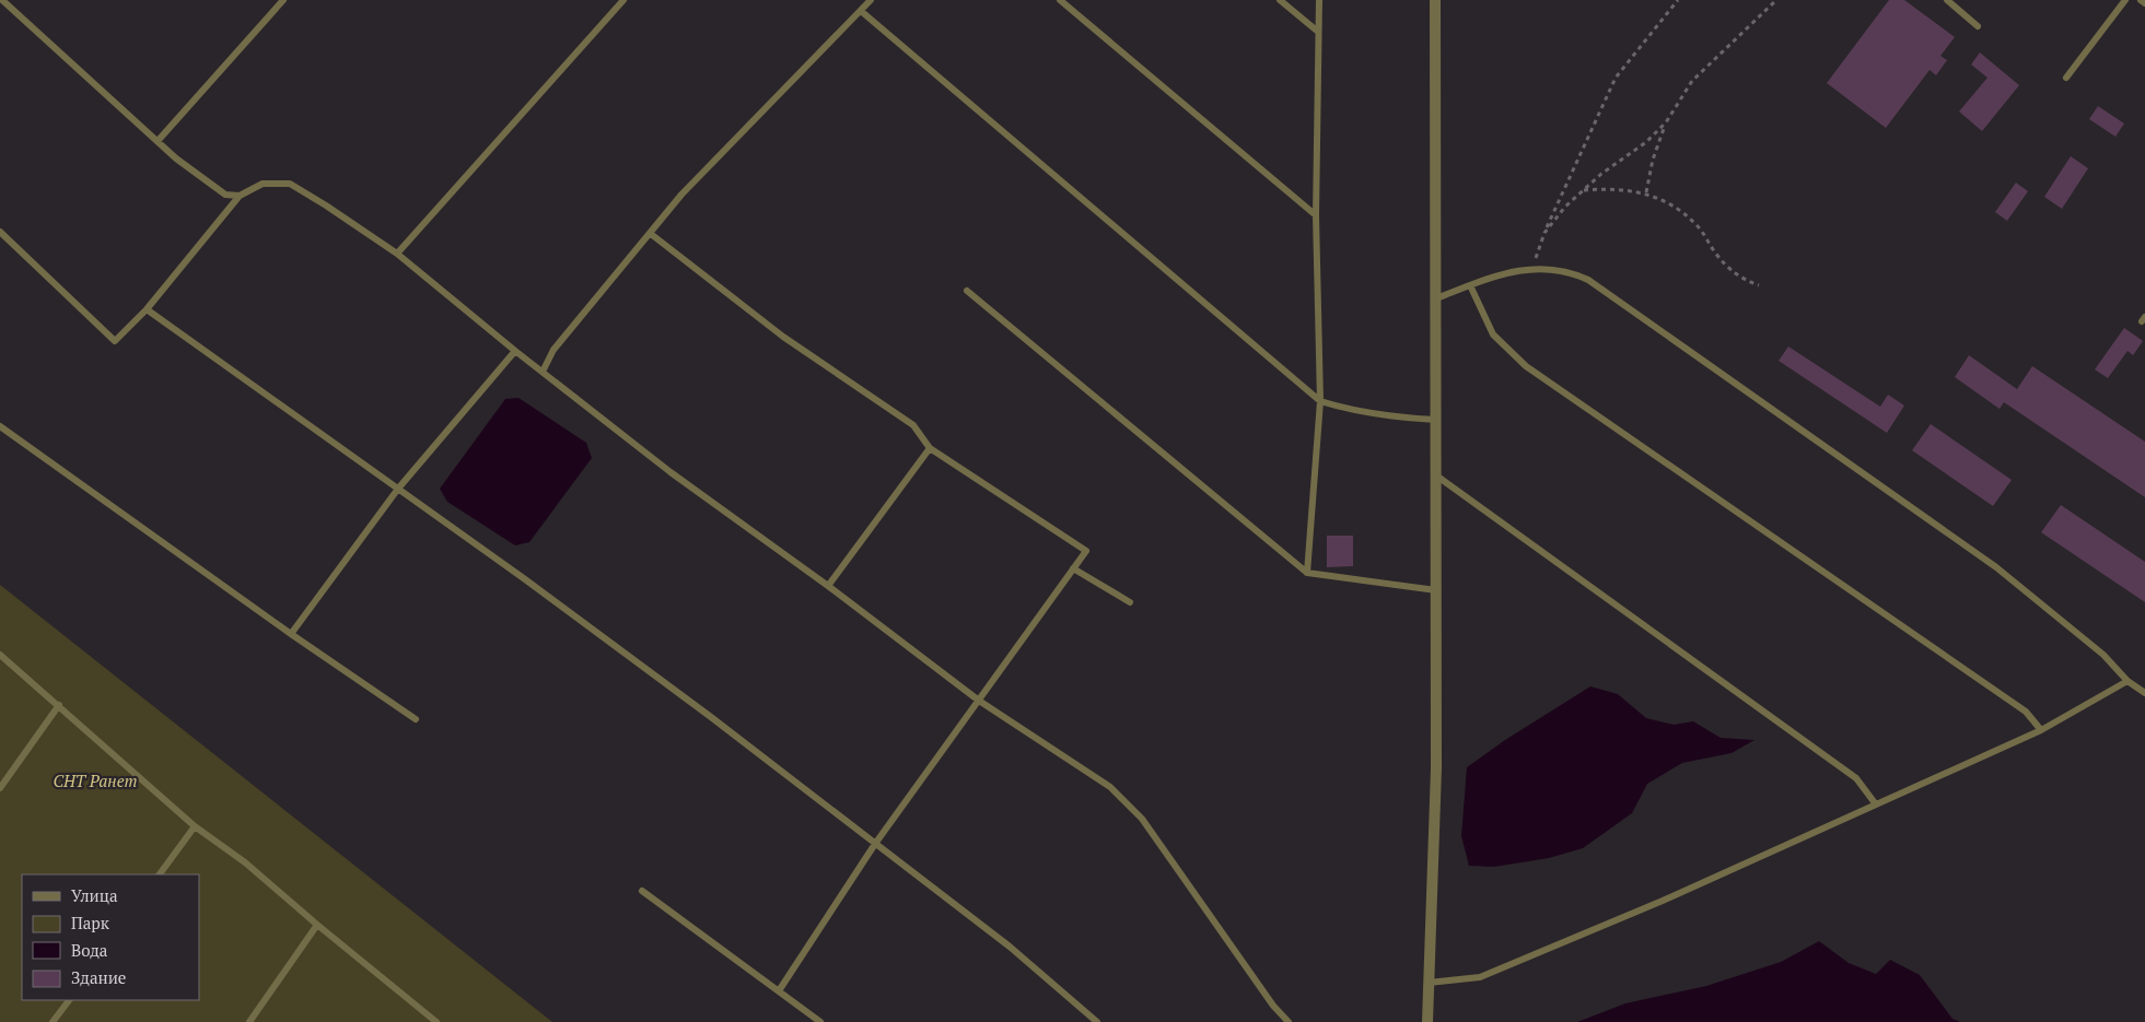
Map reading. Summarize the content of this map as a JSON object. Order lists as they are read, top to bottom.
{
  "parks": ["СНТ Ранет"],
  "legend": [
    "Улица",
    "Парк",
    "Вода",
    "Здание"
  ]
}
